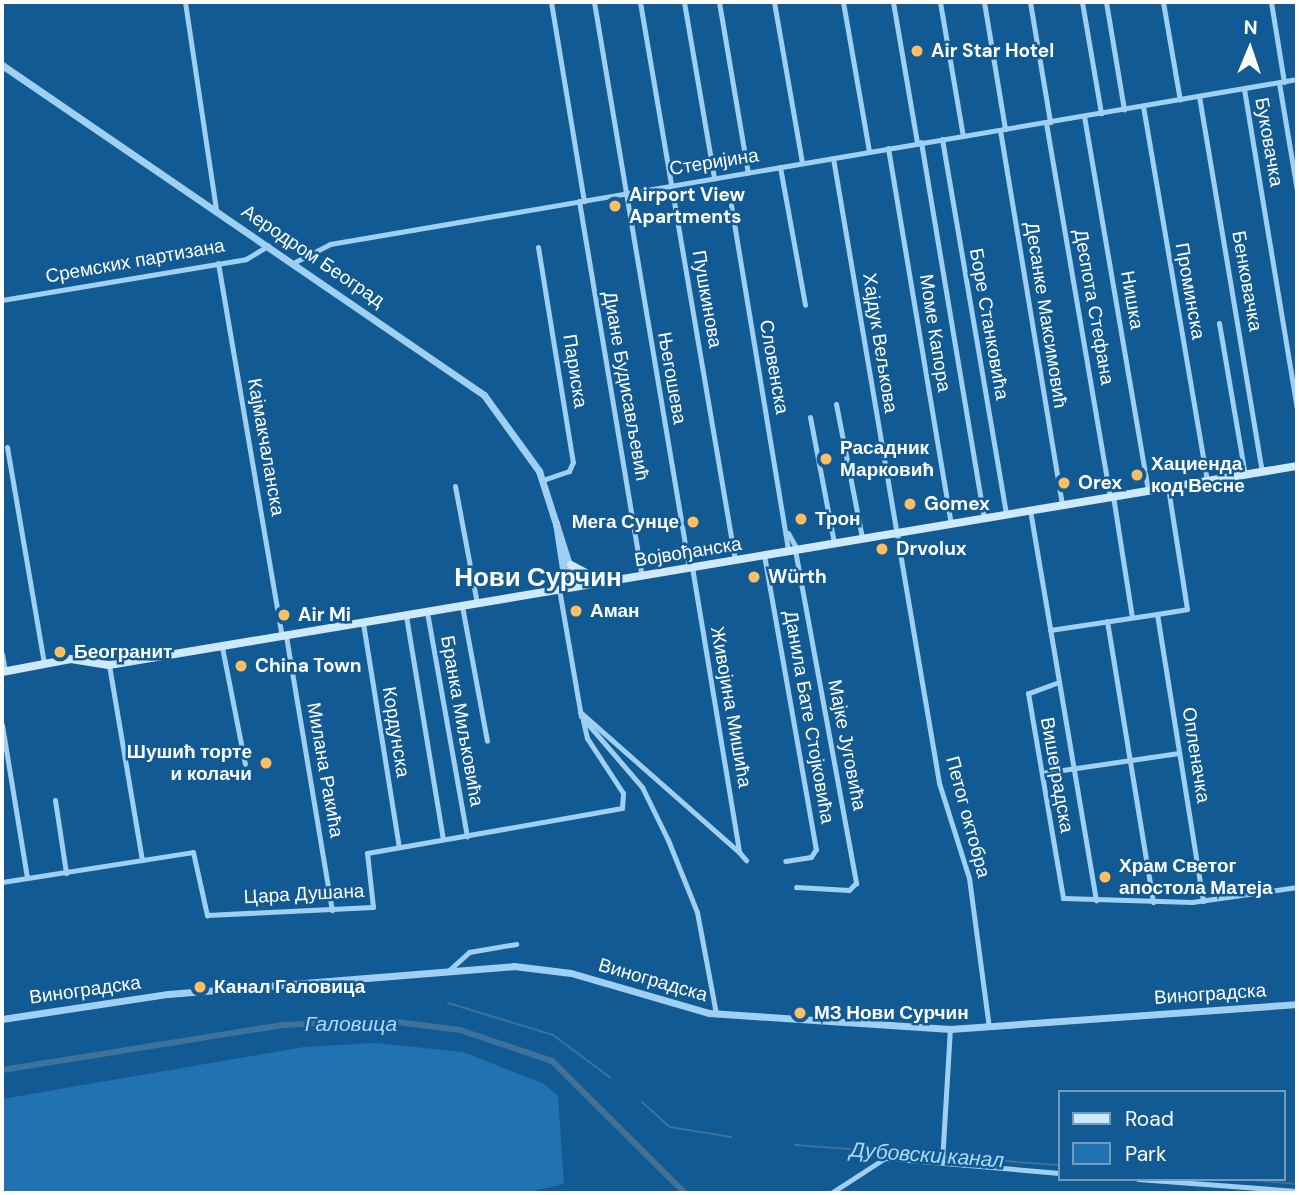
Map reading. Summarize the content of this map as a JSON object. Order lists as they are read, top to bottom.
{
  "streets": {
    "main road": ["Војвођанска"],
    "street": [
      "Буковачка",
      "Стеријина",
      "Аеродром Београд",
      "Сремских партизана",
      "Бенковачка",
      "Проминска",
      "Пушкинова",
      "Нишка",
      "Деспота Стефана",
      "Десанке Максимовић",
      "Боре Станковића",
      "Моме Капора",
      "Хајдук Вељкова",
      "Словенска",
      "Париска",
      "Његошева",
      "Диане Будисављевић",
      "Кајмакчаланска",
      "Живојина Мишића",
      "Данила Бате Стојковића",
      "Бранка Миљковића",
      "Кордунска",
      "Мајке Југовића",
      "Опленачка",
      "Милана Ракића",
      "Вишеградска",
      "Петог октобра",
      "Цара Душана",
      "Виноградска"
    ]
  },
  "crossings": [
    ["Буковачка", "Стеријина"],
    ["Стеријина", "Аеродром Београд"],
    ["Стеријина", "Бенковачка"],
    ["Стеријина", "Проминска"],
    ["Стеријина", "Пушкинова"],
    ["Стеријина", "Нишка"],
    ["Стеријина", "Деспота Стефана"],
    ["Стеријина", "Десанке Максимовић"],
    ["Стеријина", "Боре Станковића"],
    ["Стеријина", "Моме Капора"],
    ["Стеријина", "Хајдук Вељкова"],
    ["Стеријина", "Његошева"],
    ["Стеријина", "Диане Будисављевић"],
    ["Аеродром Београд", "Сремских партизана"],
    ["Аеродром Београд", "Париска"],
    ["Аеродром Београд", "Војвођанска"],
    ["Сремских партизана", "Кајмакчаланска"],
    ["Бенковачка", "Војвођанска"],
    ["Проминска", "Војвођанска"],
    ["Пушкинова", "Војвођанска"],
    ["Нишка", "Војвођанска"],
    ["Деспота Стефана", "Војвођанска"],
    ["Десанке Максимовић", "Војвођанска"],
    ["Боре Станковића", "Војвођанска"],
    ["Моме Капора", "Војвођанска"],
    ["Хајдук Вељкова", "Војвођанска"],
    ["Хајдук Вељкова", "Петог октобра"],
    ["Словенска", "Војвођанска"],
    ["Словенска", "Мајке Југовића"],
    ["Његошева", "Војвођанска"],
    ["Његошева", "Живојина Мишића"],
    ["Диане Будисављевић", "Војвођанска"],
    ["Кајмакчаланска", "Војвођанска"],
    ["Кајмакчаланска", "Милана Ракића"],
    ["Војвођанска", "Живојина Мишића"],
    ["Војвођанска", "Данила Бате Стојковића"],
    ["Војвођанска", "Бранка Миљковића"],
    ["Војвођанска", "Кордунска"],
    ["Војвођанска", "Мајке Југовића"],
    ["Војвођанска", "Милана Ракића"],
    ["Војвођанска", "Вишеградска"],
    ["Војвођанска", "Петог октобра"],
    ["Бранка Миљковића", "Цара Душана"],
    ["Кордунска", "Цара Душана"],
    ["Милана Ракића", "Цара Душана"],
    ["Петог октобра", "Виноградска"]
  ],
  "districts": ["Нови Сурчин"],
  "water": ["Галовица", "Дубовски канал"],
  "places": [
    "Air Star Hotel",
    "Airport View Apartments",
    "Расадник Марковић",
    "Хациенда код Весне",
    "Orex",
    "Gomex",
    "Трон",
    "Мега Сунце",
    "Drvolux",
    "Würth",
    "Аман",
    "Air Mi",
    "Београнит",
    "China Town",
    "Шушић торте и колачи",
    "Храм Светог апостола Матеја",
    "Канал Галовица",
    "МЗ Нови Сурчин"
  ],
  "legend": ["Road", "Park"],
  "north": "top"
}
